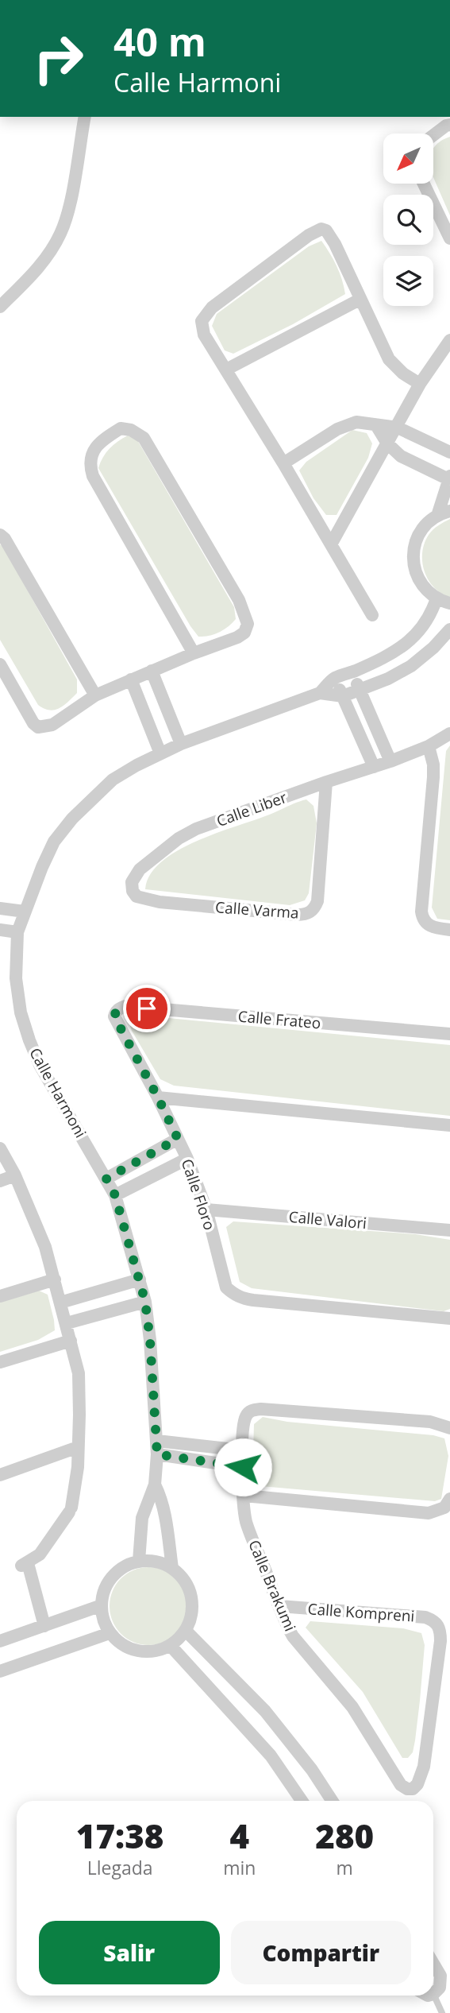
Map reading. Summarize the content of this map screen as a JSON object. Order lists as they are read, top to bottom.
{
  "streets": {
    "street": [
      "Calle Liber",
      "Calle Varma",
      "Calle Frateo",
      "Calle Harmoni",
      "Calle Floro",
      "Calle Valori",
      "Calle Brakumi",
      "Calle Kompreni"
    ]
  },
  "crossings": [
    ["Calle Liber", "Calle Varma"],
    ["Calle Frateo", "Calle Floro"],
    ["Calle Floro", "Calle Valori"],
    ["Calle Brakumi", "Calle Kompreni"]
  ],
  "north": "bottom left",
  "page": {
    "turn": ["40 m", "Calle Harmoni"],
    "eta": [
      "17:38",
      "Llegada",
      "4",
      "min",
      "280",
      "m"
    ],
    "buttons": ["Salir", "Compartir"]
  }
}
